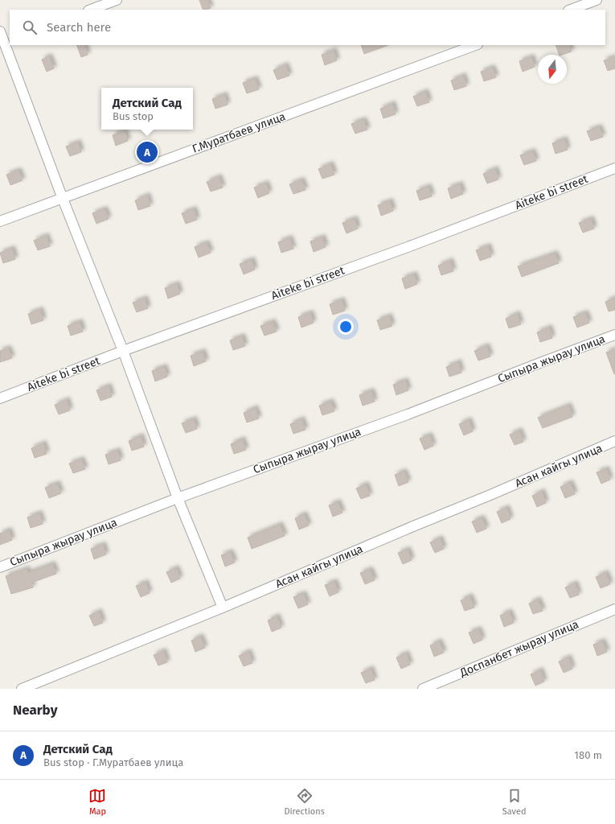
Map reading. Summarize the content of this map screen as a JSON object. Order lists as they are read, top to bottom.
{
  "streets": {
    "street": [
      "Г.Муратбаев улица",
      "Aiteke bi street",
      "Сыпыра жырау улица",
      "Асан кайгы улица",
      "Доспанбет жырау улица"
    ]
  },
  "north": "bottom",
  "page": {
    "search": "Search here",
    "popup": ["Детский Сад", "Bus stop"],
    "pins": "A",
    "heading": "Nearby",
    "list": [
      {
        "mark": "A",
        "name": "Детский Сад",
        "note": "Bus stop · Г.Муратбаев улица",
        "value": "180 m"
      }
    ],
    "nav": ["Map", "Directions", "Saved"]
  }
}
